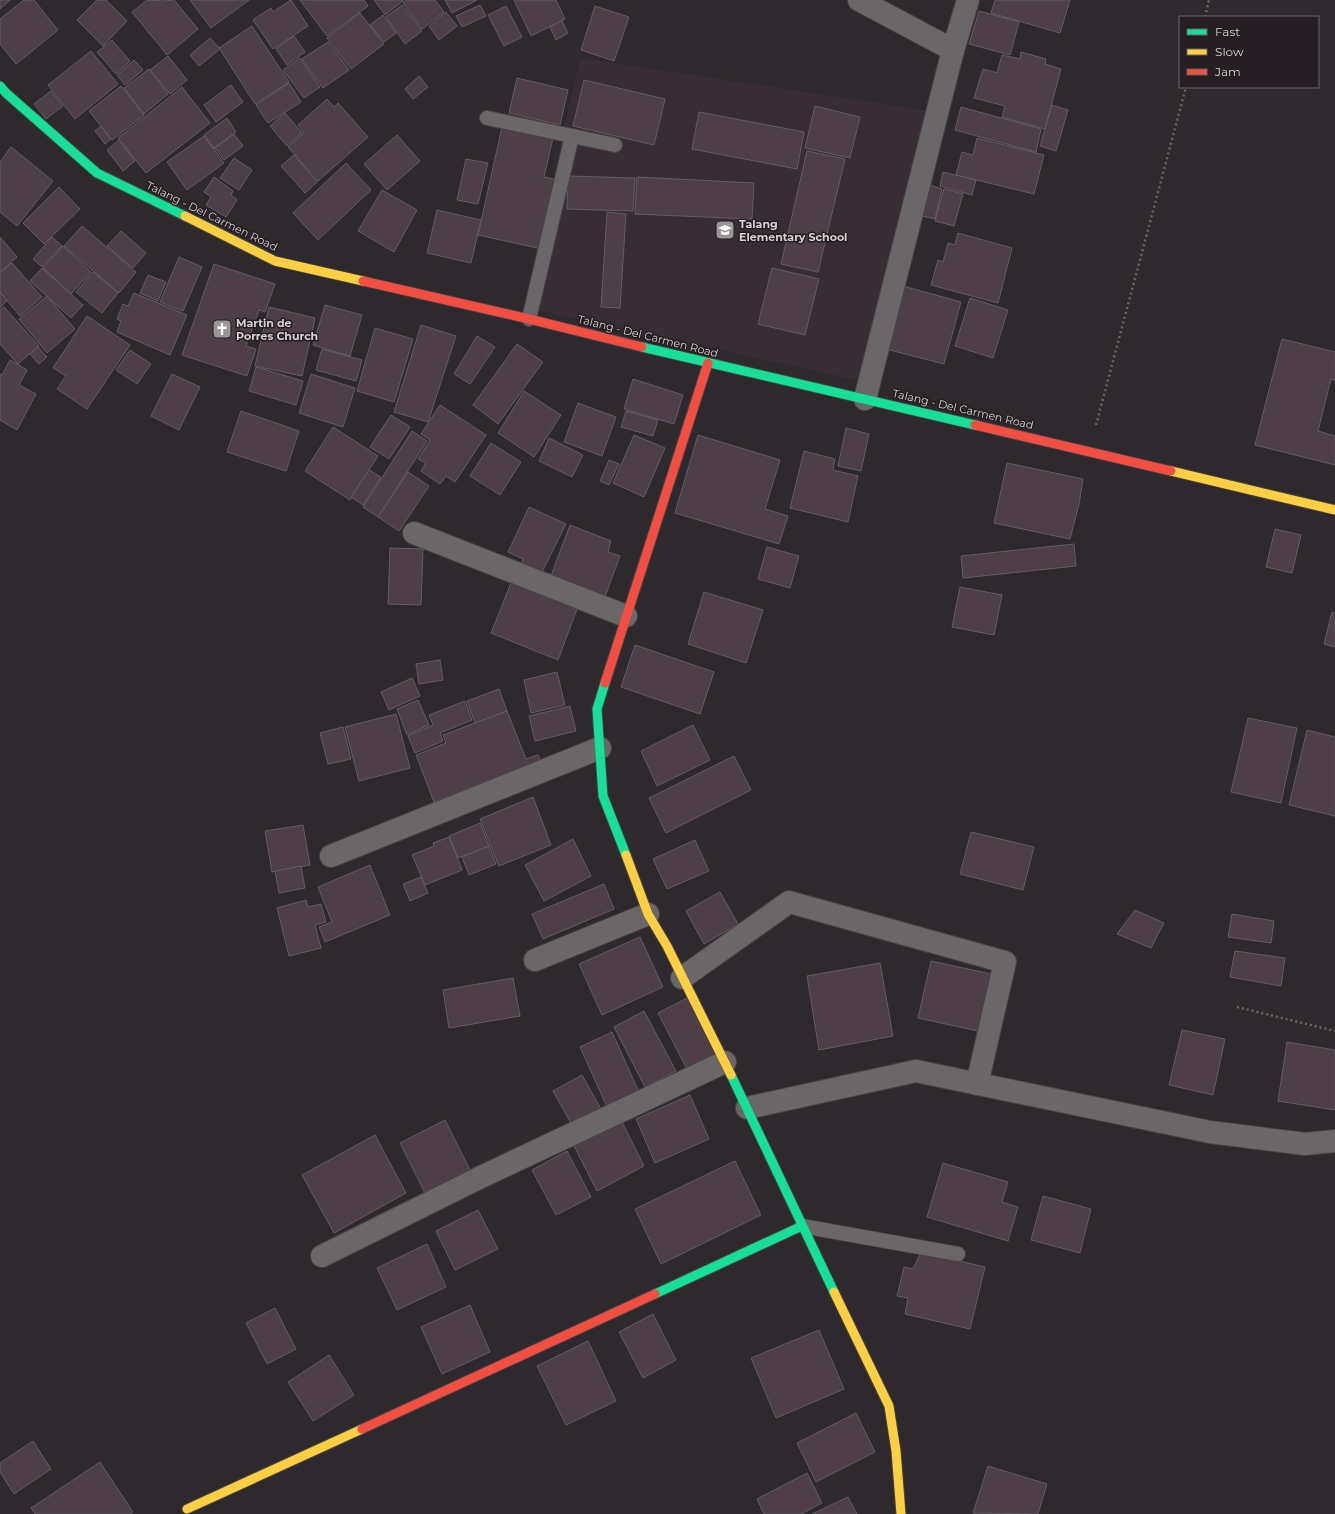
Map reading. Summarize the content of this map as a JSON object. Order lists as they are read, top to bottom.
{
  "streets": {
    "street": ["Talang - Del Carmen Road"]
  },
  "places": {
    "school or university": ["Talang Elementary School"],
    "church": ["Martin de Porres Church"]
  },
  "legend": ["Fast", "Slow", "Jam"]
}
